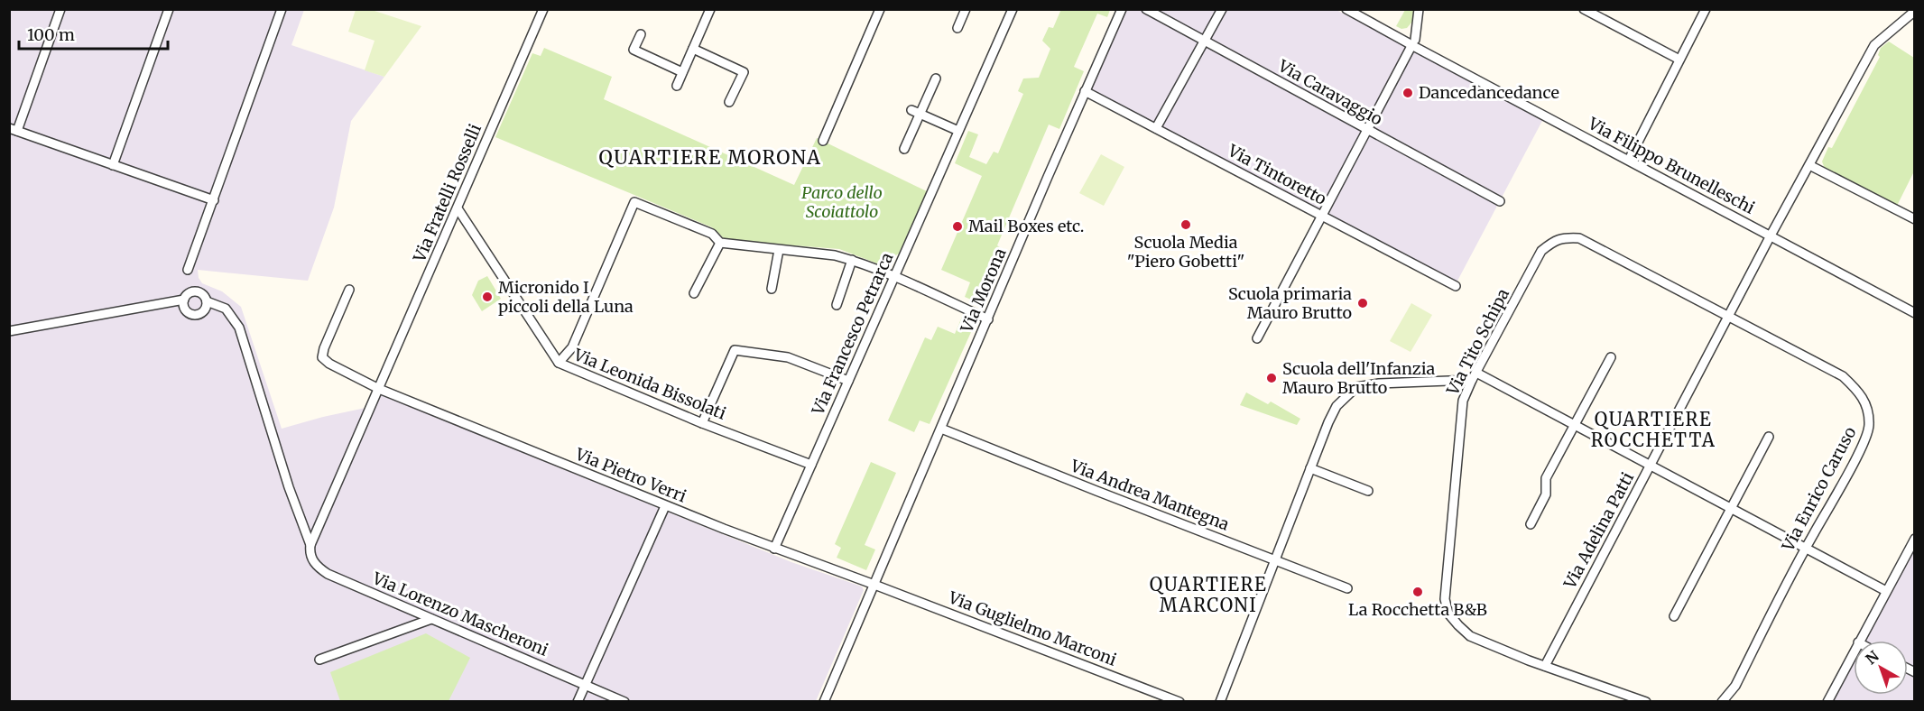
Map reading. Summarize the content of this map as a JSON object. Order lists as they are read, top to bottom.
{
  "streets": {
    "street": [
      "Via Caravaggio",
      "Via Filippo Brunelleschi",
      "Via Tintoretto",
      "Via Fratelli Rosselli",
      "Via Morona",
      "Via Francesco Petrarca",
      "Via Tito Schipa",
      "Via Leonida Bissolati",
      "Via Pietro Verri",
      "Via Enrico Caruso",
      "Via Andrea Mantegna",
      "Via Adelina Patti",
      "Via Lorenzo Mascheroni",
      "Via Guglielmo Marconi"
    ]
  },
  "crossings": [
    ["Via Filippo Brunelleschi", "Via Adelina Patti"],
    ["Via Tintoretto", "Via Morona"],
    ["Via Fratelli Rosselli", "Via Leonida Bissolati"],
    ["Via Fratelli Rosselli", "Via Pietro Verri"],
    ["Via Fratelli Rosselli", "Via Lorenzo Mascheroni"],
    ["Via Morona", "Via Pietro Verri"],
    ["Via Morona", "Via Andrea Mantegna"],
    ["Via Morona", "Via Guglielmo Marconi"],
    ["Via Francesco Petrarca", "Via Leonida Bissolati"],
    ["Via Francesco Petrarca", "Via Pietro Verri"],
    ["Via Tito Schipa", "Via Enrico Caruso"],
    ["Via Tito Schipa", "Via Adelina Patti"],
    ["Via Pietro Verri", "Via Guglielmo Marconi"],
    ["Via Enrico Caruso", "Via Adelina Patti"]
  ],
  "districts": ["QUARTIERE MORONA", "QUARTIERE ROCCHETTA", "QUARTIERE MARCONI"],
  "parks": ["Parco dello Scoiattolo"],
  "places": [
    "Dancedancedance",
    "Scuola Media \"Piero Gobetti\"",
    "Mail Boxes etc.",
    "Micronido I piccoli della Luna",
    "Scuola primaria Mauro Brutto",
    "Scuola dell'Infanzia Mauro Brutto",
    "La Rocchetta B&B"
  ],
  "scale_bar": "100 m",
  "north": "top left"
}
